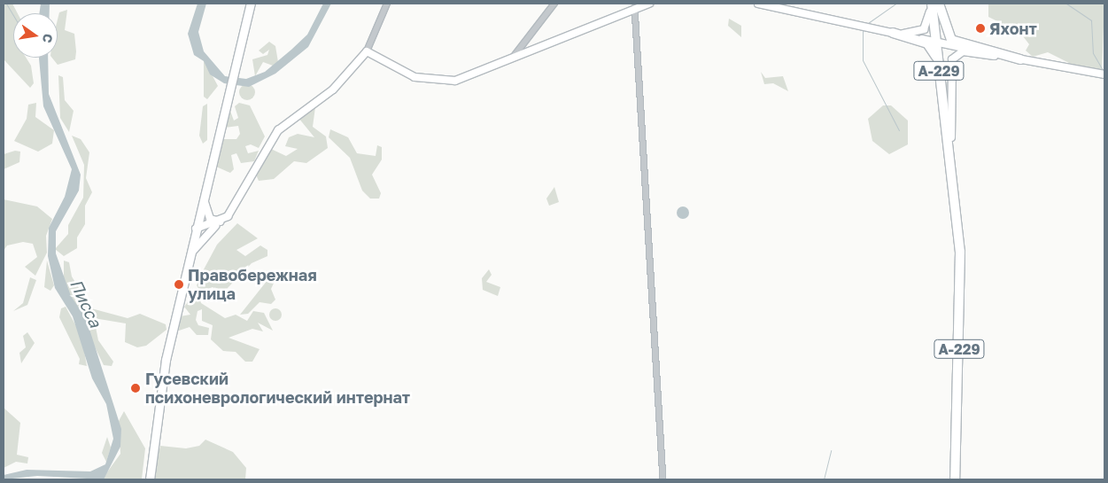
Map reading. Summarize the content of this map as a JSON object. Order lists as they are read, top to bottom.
{
  "streets": {
    "highway": ["A-229", "А-229"]
  },
  "crossings": [
    ["A-229", "А-229"]
  ],
  "water": ["Писса"],
  "places": ["Яхонт", "Правобережная улица", "Гусевский психоневрологический интернат"],
  "north": "right"
}
